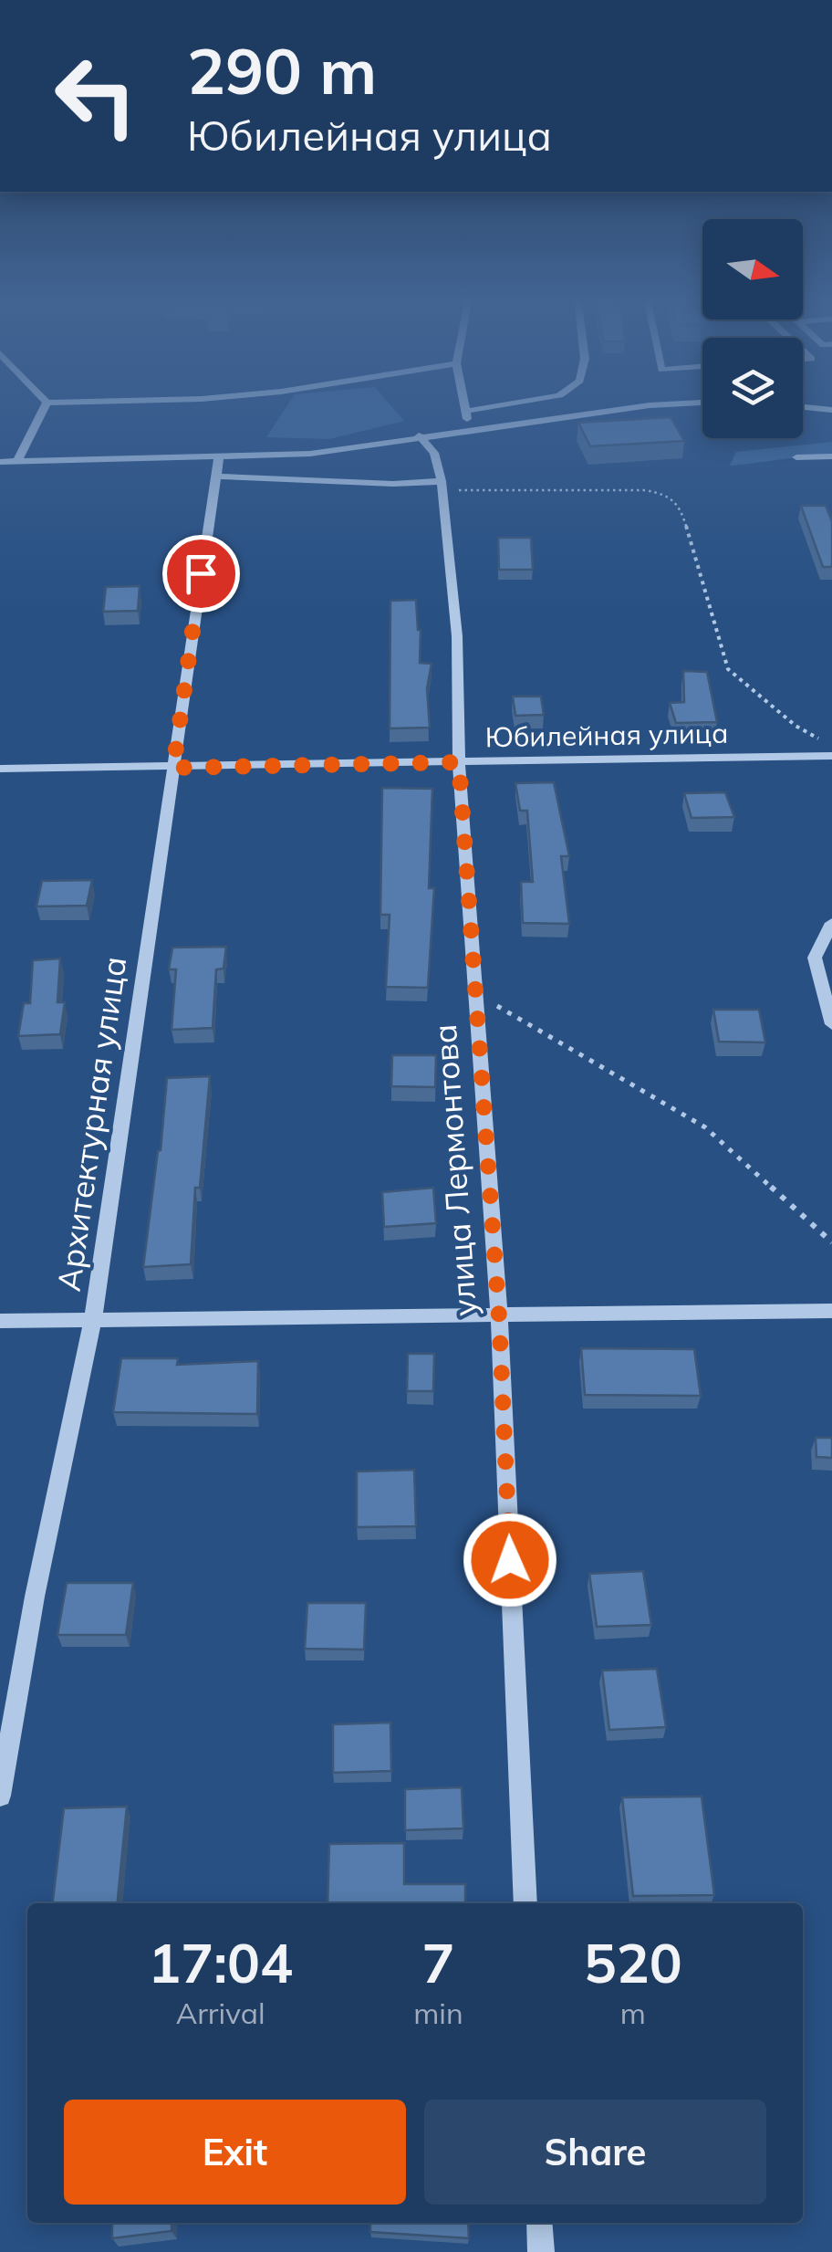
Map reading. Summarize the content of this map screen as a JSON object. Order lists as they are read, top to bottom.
{
  "streets": {
    "street": ["Юбилейная улица", "Архитектурная улица", "улица Лермонтова"]
  },
  "crossings": [
    ["Юбилейная улица", "Архитектурная улица"],
    ["Юбилейная улица", "улица Лермонтова"]
  ],
  "north": "right",
  "page": {
    "turn": ["290 m", "Юбилейная улица"],
    "eta": [
      "17:04",
      "Arrival",
      "7",
      "min",
      "520",
      "m"
    ],
    "buttons": ["Exit", "Share"]
  }
}
